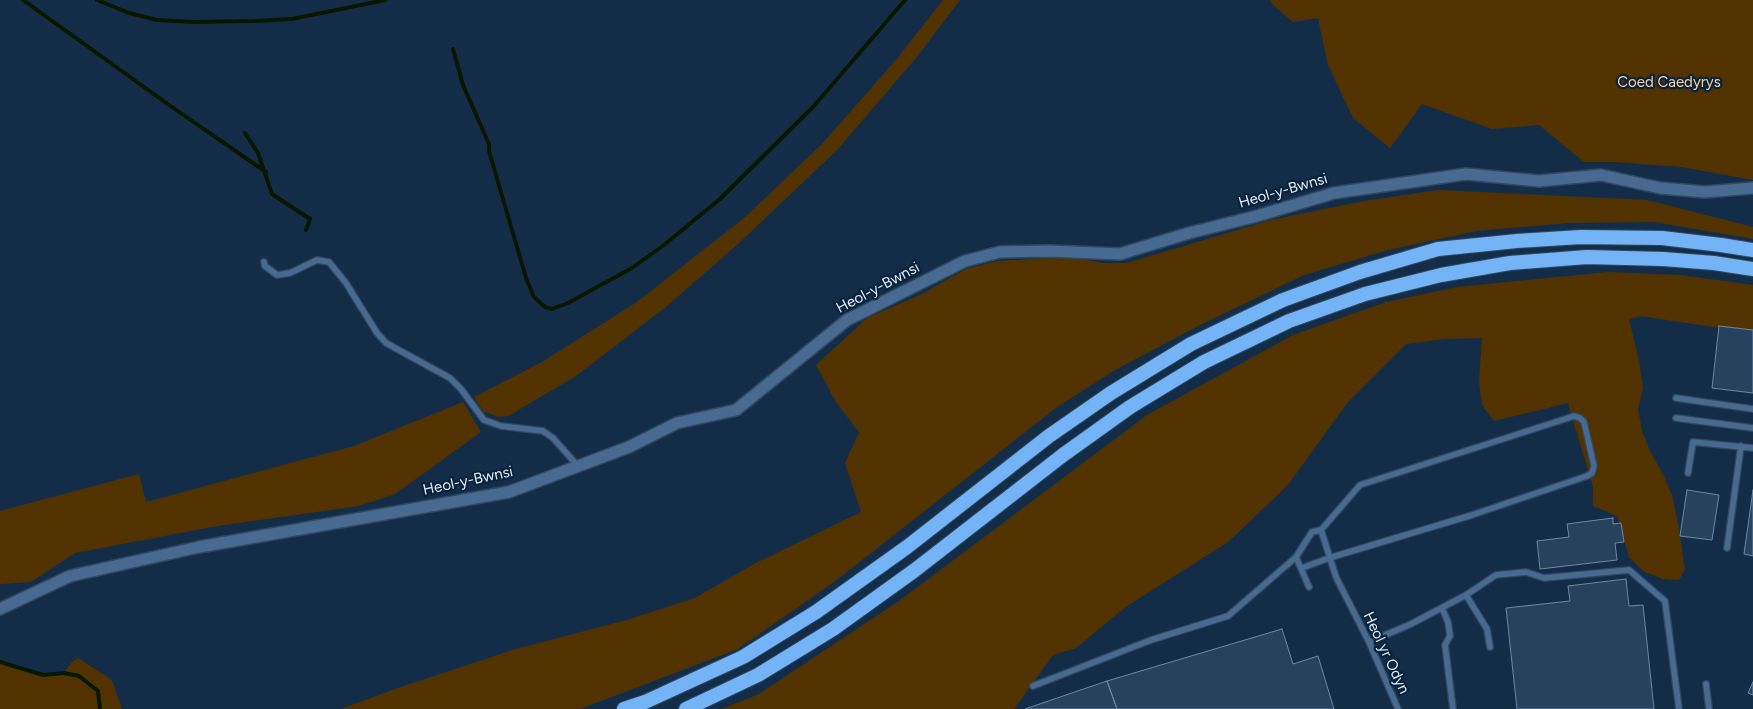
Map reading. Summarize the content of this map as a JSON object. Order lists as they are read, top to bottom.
{
  "streets": {
    "street": ["Heol-y-Bwnsi"],
    "lane": ["Heol yr Odyn"]
  },
  "parks": ["Coed Caedyrys"]
}
